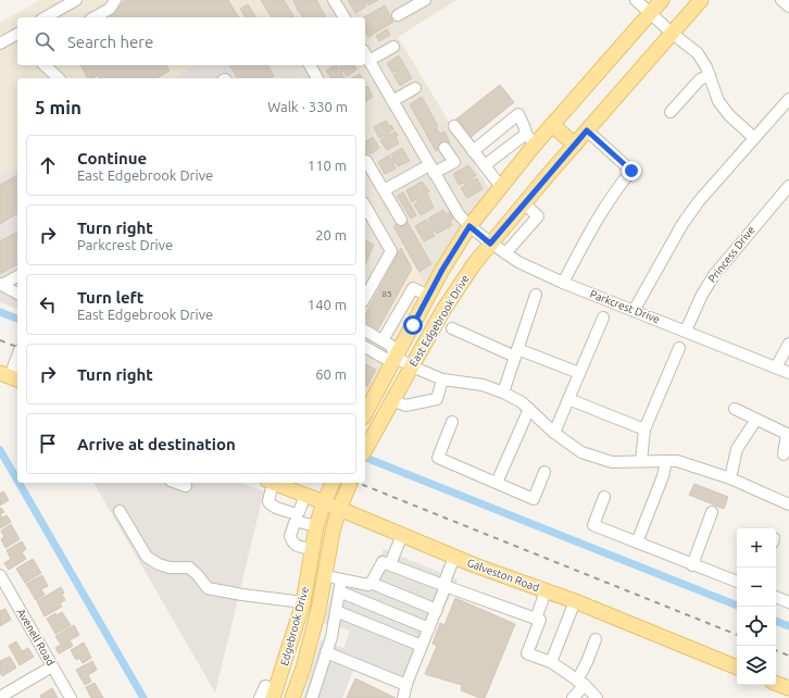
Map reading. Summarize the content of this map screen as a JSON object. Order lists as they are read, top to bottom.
{
  "streets": {
    "main road": ["East Edgebrook Drive", "Galveston Road", "Edgebrook Drive"],
    "street": ["Princess Drive", "Parkcrest Drive", "Avenell Road"]
  },
  "crossings": [
    ["Princess Drive", "Parkcrest Drive"],
    ["Parkcrest Drive", "East Edgebrook Drive"],
    ["Galveston Road", "Edgebrook Drive"]
  ],
  "house_numbers": ["85"],
  "page": {
    "search": "Search here",
    "heading": ["5 min", "Walk · 330 m"],
    "list": [
      ["Continue", "East Edgebrook Drive", "110 m"],
      ["Turn right", "Parkcrest Drive", "20 m"],
      ["Turn left", "East Edgebrook Drive", "140 m"],
      ["Turn right", "60 m"],
      "Arrive at destination"
    ],
    "map_buttons": ["+", "−"]
  }
}
